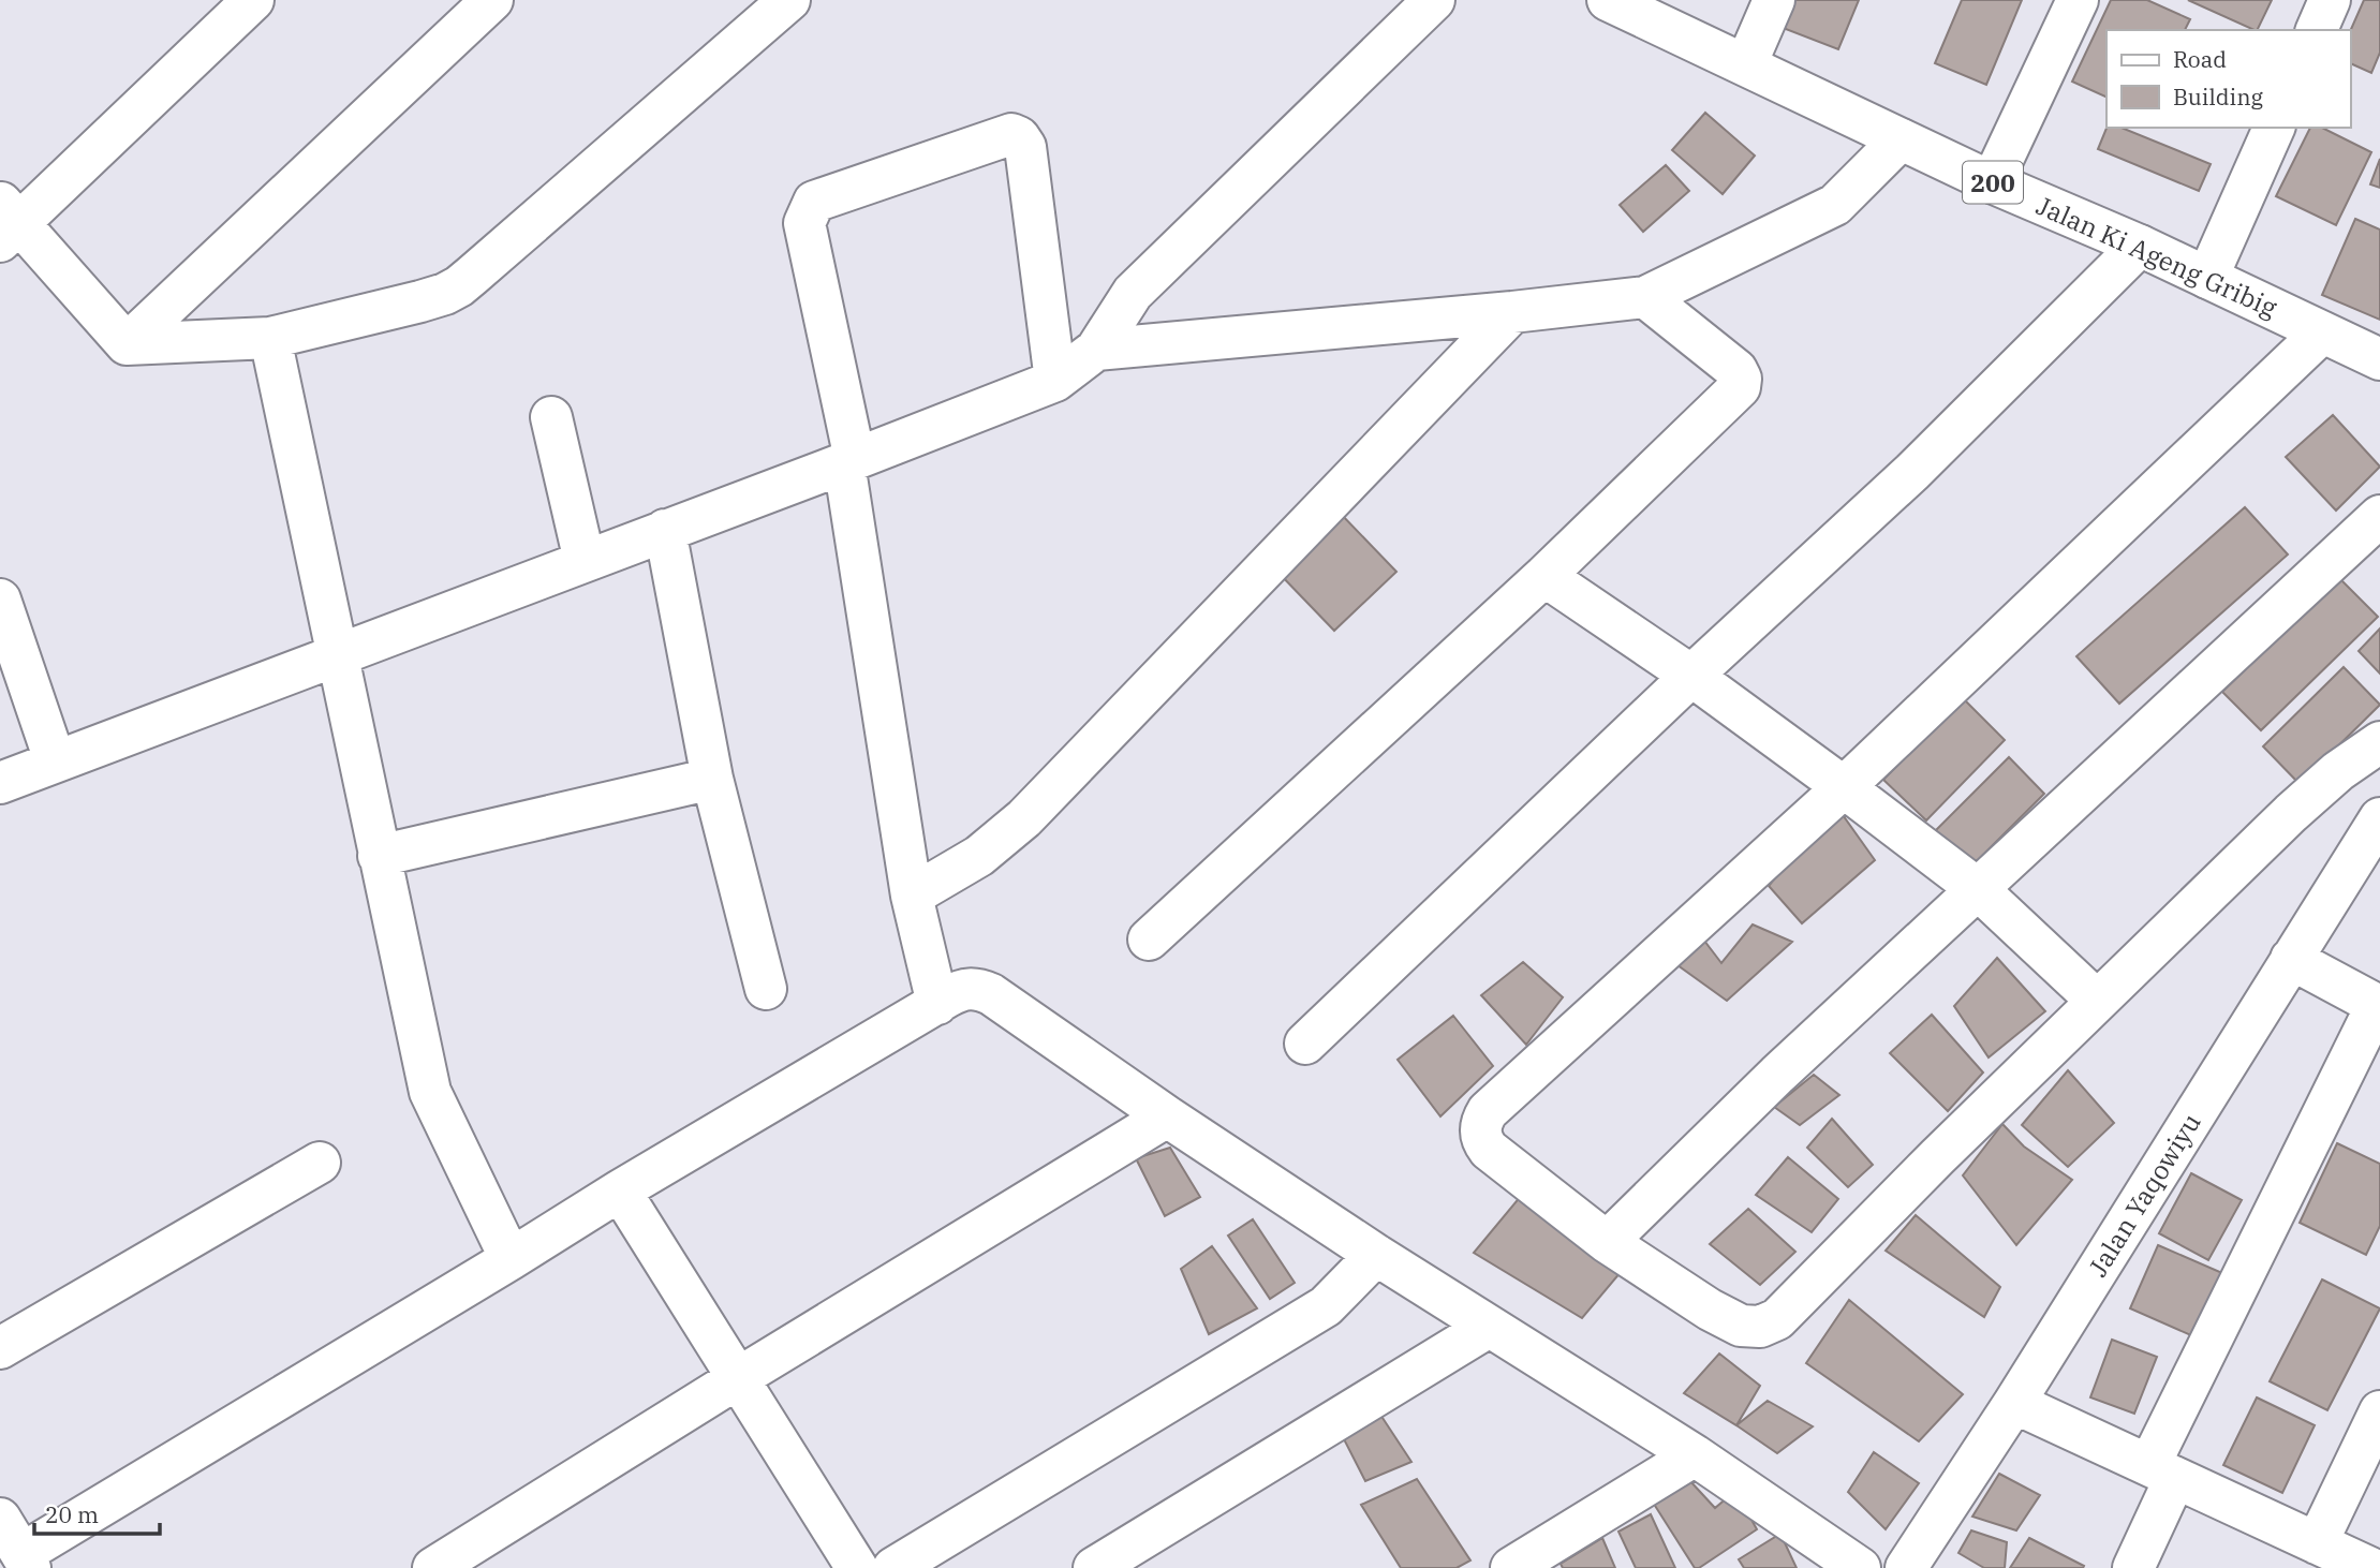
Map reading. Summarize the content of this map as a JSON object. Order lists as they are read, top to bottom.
{
  "streets": {
    "street": ["200", "Jalan Ki Ageng Gribig", "Jalan Yaqowiyu"]
  },
  "legend": ["Road", "Building"],
  "scale_bar": "20 m"
}
